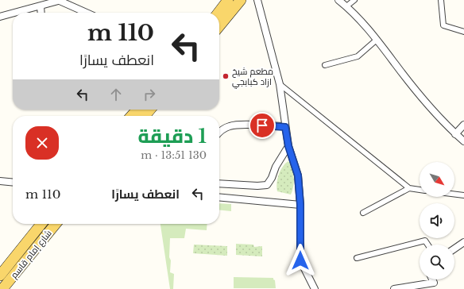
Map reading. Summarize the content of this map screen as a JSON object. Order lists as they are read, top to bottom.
{
  "streets": {
    "main road": ["شارع إمام قاسم"]
  },
  "places": ["مطعم شيخ ازاد كبابجي"],
  "north": "bottom right",
  "page": {
    "turn": ["110 m", "انعطف يسارًا"],
    "heading": ["1 دقيقة", "130 m · 13:51"],
    "list": [
      {
        "name": "انعطف يسارًا",
        "value": "110 m"
      }
    ]
  }
}
